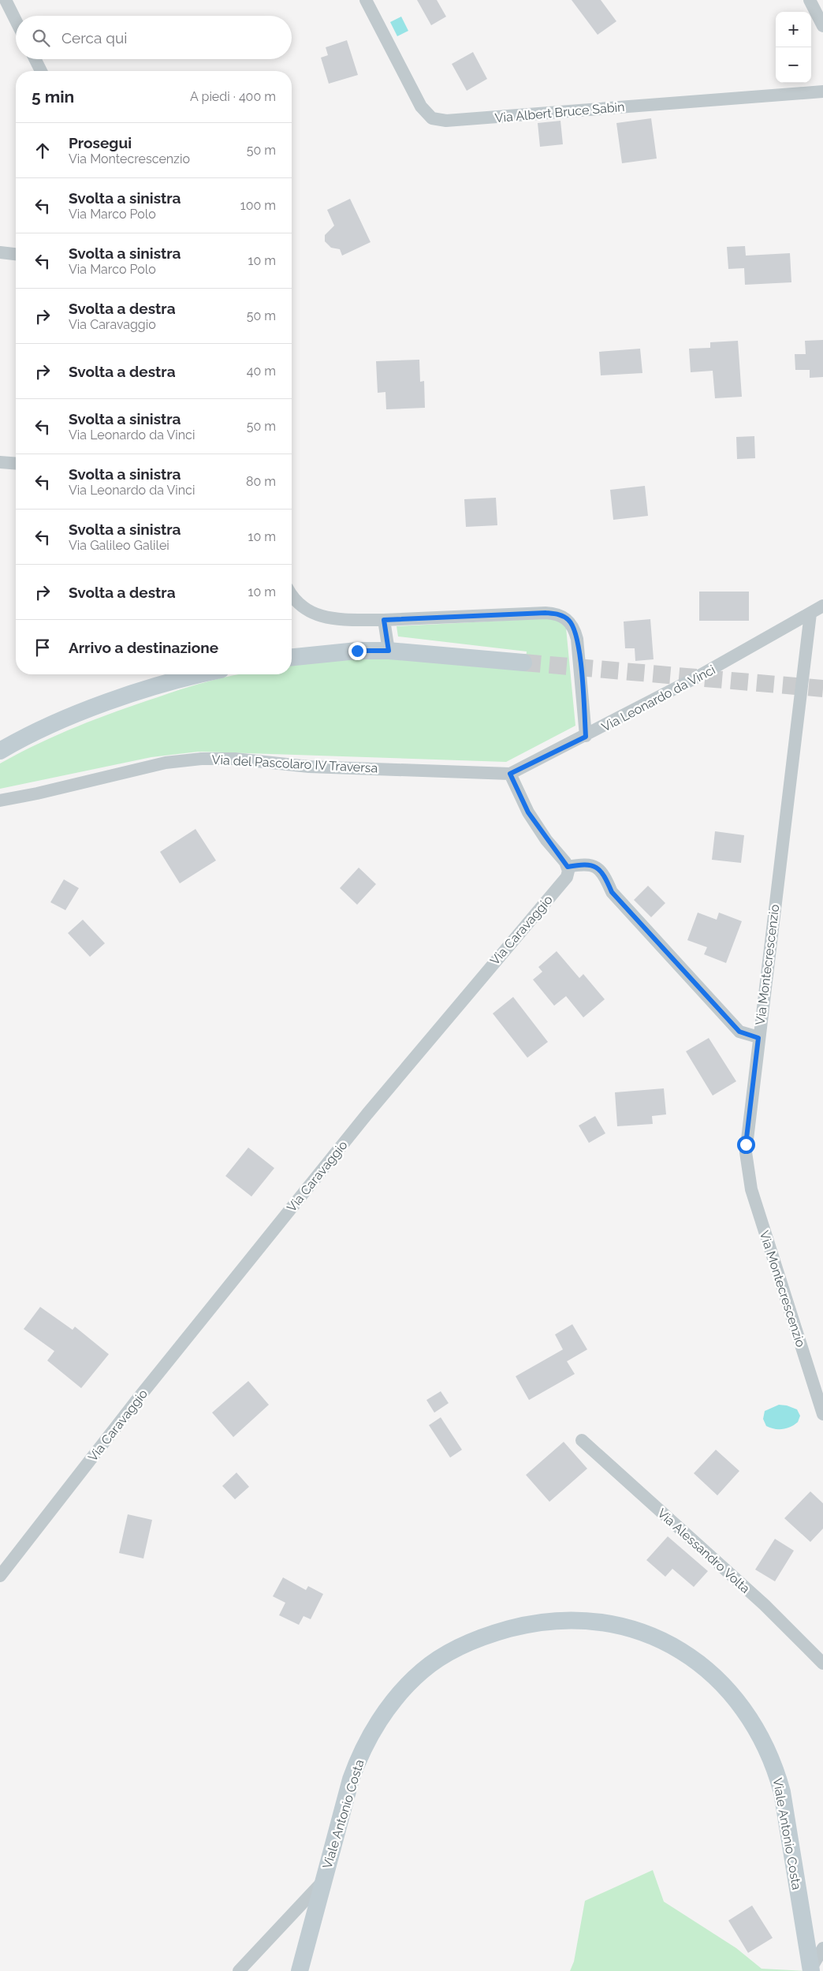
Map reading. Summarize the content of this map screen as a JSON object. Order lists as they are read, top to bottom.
{
  "streets": {
    "main road": ["Viale Antonio Costa"],
    "street": [
      "Via Albert Bruce Sabin",
      "Via Leonardo da Vinci",
      "Via del Pascolaro IV Traversa",
      "Via Caravaggio",
      "Via Montecrescenzio",
      "Via Alessandro Volta"
    ]
  },
  "crossings": [
    ["Via Leonardo da Vinci", "Via del Pascolaro IV Traversa"],
    ["Via Leonardo da Vinci", "Via Montecrescenzio"]
  ],
  "page": {
    "map_buttons": ["+", "−"],
    "search": "Cerca qui",
    "heading": ["5 min", "A piedi · 400 m"],
    "list": [
      ["Prosegui", "Via Montecrescenzio", "50 m"],
      ["Svolta a sinistra", "Via Marco Polo", "100 m"],
      ["Svolta a sinistra", "Via Marco Polo", "10 m"],
      ["Svolta a destra", "Via Caravaggio", "50 m"],
      ["Svolta a destra", "40 m"],
      ["Svolta a sinistra", "Via Leonardo da Vinci", "50 m"],
      ["Svolta a sinistra", "Via Leonardo da Vinci", "80 m"],
      ["Svolta a sinistra", "Via Galileo Galilei", "10 m"],
      ["Svolta a destra", "10 m"],
      "Arrivo a destinazione"
    ]
  }
}
